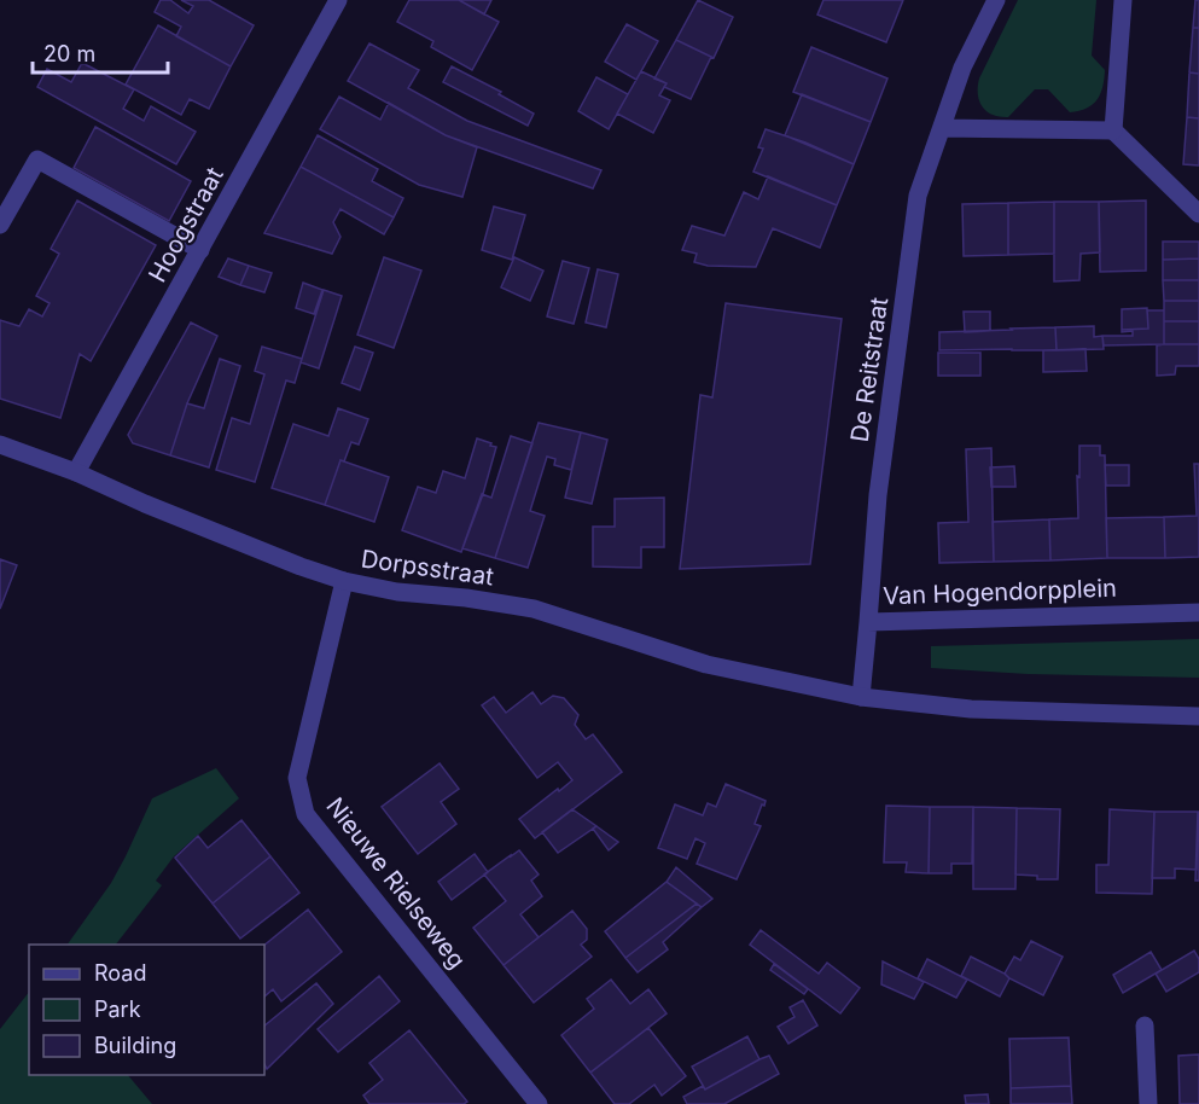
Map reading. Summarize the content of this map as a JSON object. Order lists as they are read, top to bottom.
{
  "streets": {
    "street": [
      "Hoogstraat",
      "De Reitstraat",
      "Dorpsstraat",
      "Van Hogendorpplein",
      "Nieuwe Rielseweg"
    ]
  },
  "crossings": [
    ["Hoogstraat", "Dorpsstraat"],
    ["De Reitstraat", "Van Hogendorpplein"],
    ["Dorpsstraat", "Van Hogendorpplein"],
    ["Dorpsstraat", "Nieuwe Rielseweg"]
  ],
  "legend": ["Road", "Park", "Building"],
  "scale_bar": "20 m"
}
